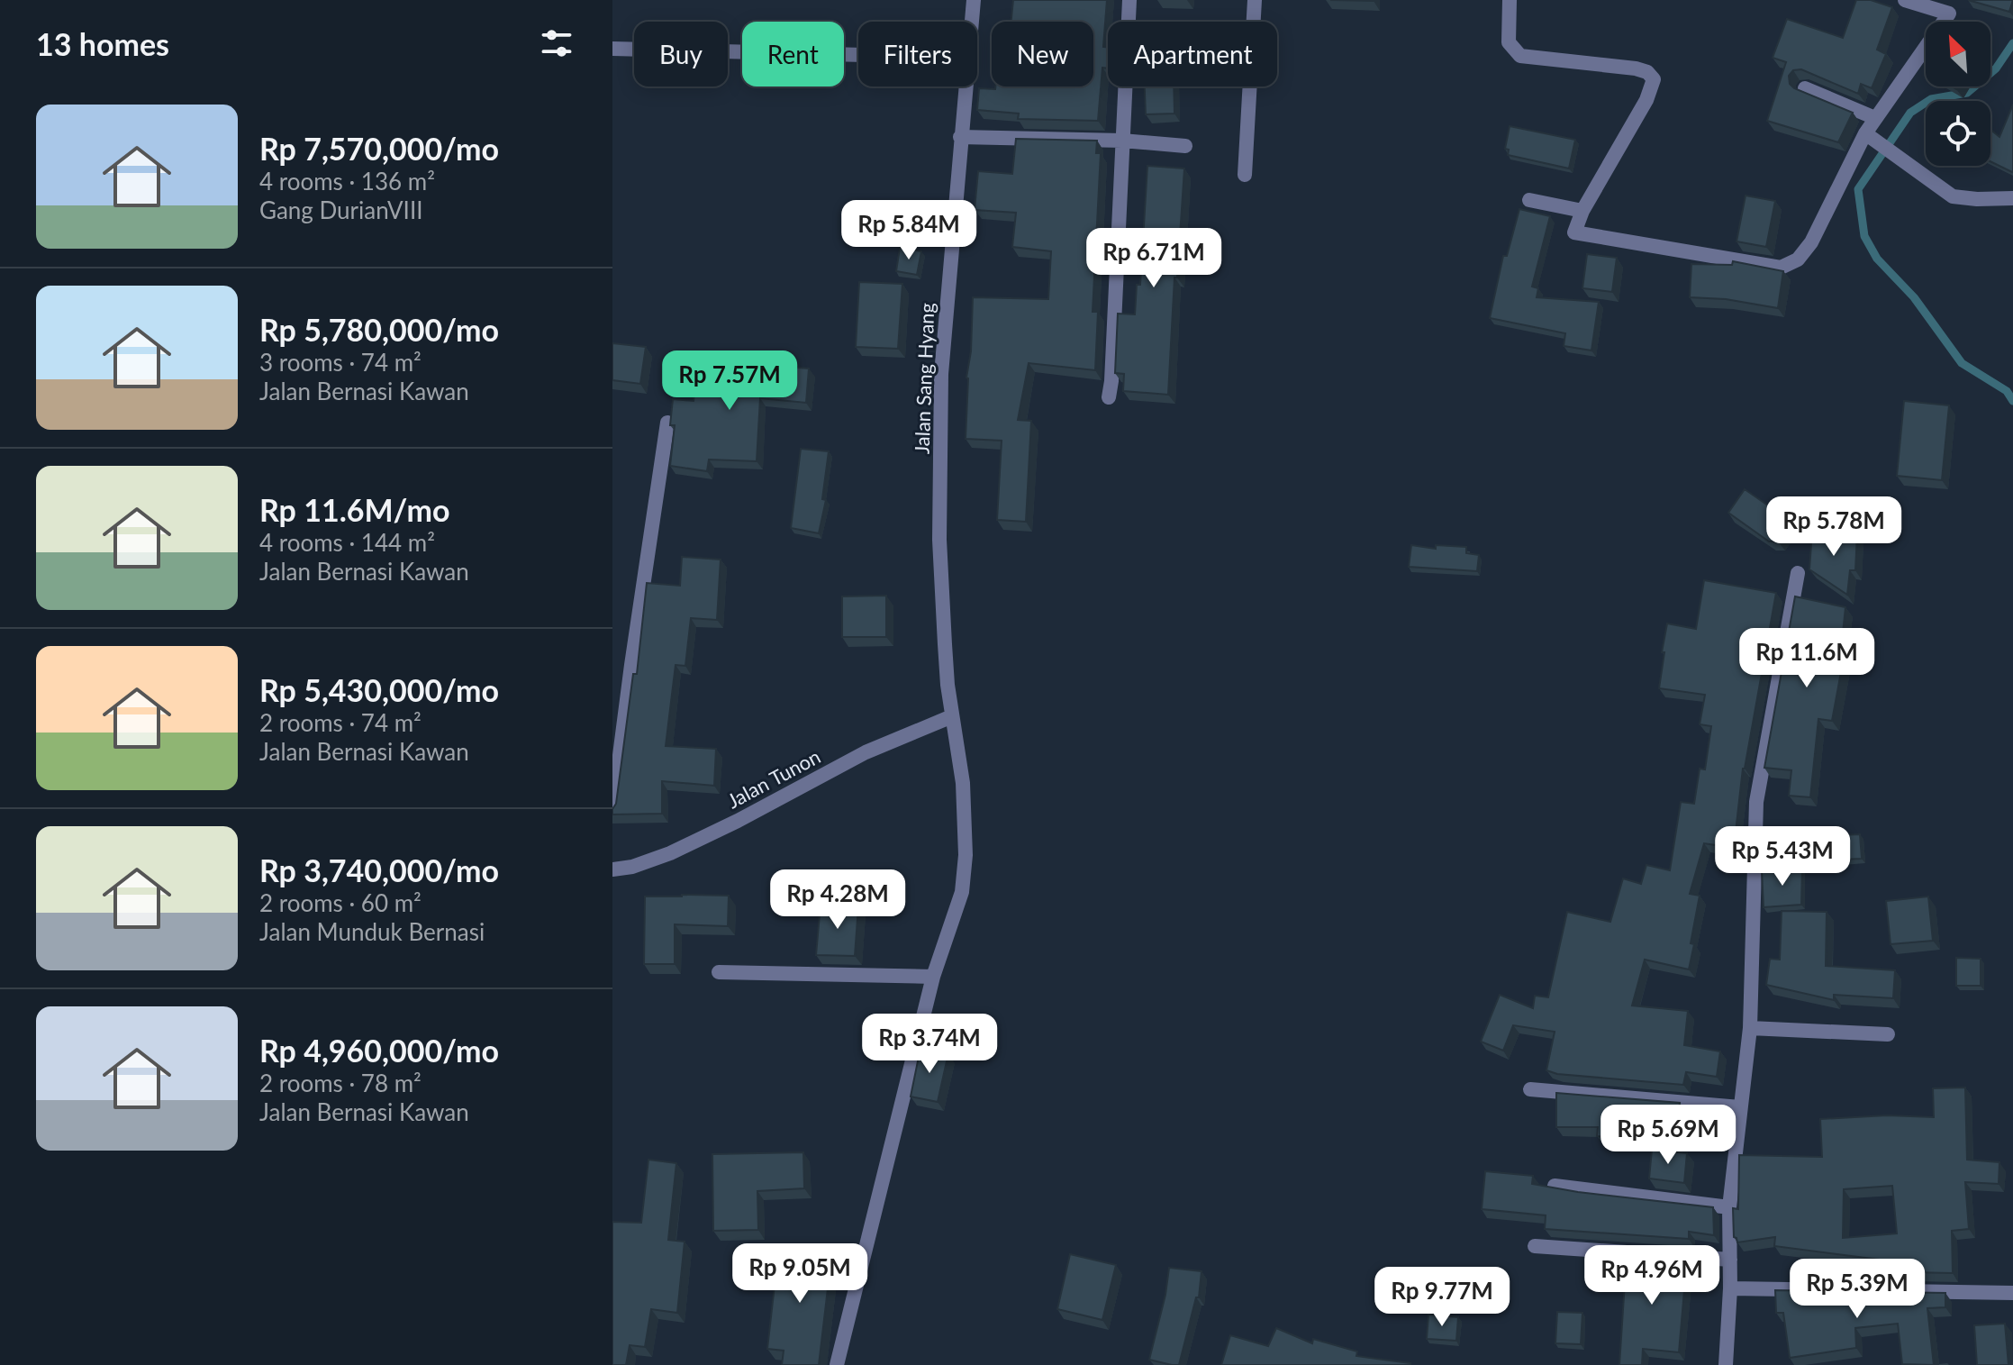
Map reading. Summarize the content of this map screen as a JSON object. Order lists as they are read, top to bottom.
{
  "streets": {
    "street": ["Jalan Sang Hyang", "Jalan Tunon"]
  },
  "crossings": [
    ["Jalan Sang Hyang", "Jalan Tunon"]
  ],
  "north": "top left",
  "page": {
    "heading": "13 homes",
    "chip": [
      "Buy",
      "Rent",
      "Filters",
      "New",
      "Apartment"
    ],
    "list": [
      {
        "name": "Rp 7,570,000/mo",
        "note": "4 rooms · 136 m² · Gang DurianVIII"
      },
      {
        "name": "Rp 5,780,000/mo",
        "note": "3 rooms · 74 m² · Jalan Bernasi Kawan"
      },
      {
        "name": "Rp 11.6M/mo",
        "note": "4 rooms · 144 m² · Jalan Bernasi Kawan"
      },
      {
        "name": "Rp 5,430,000/mo",
        "note": "2 rooms · 74 m² · Jalan Bernasi Kawan"
      },
      {
        "name": "Rp 3,740,000/mo",
        "note": "2 rooms · 60 m² · Jalan Munduk Bernasi"
      },
      {
        "name": "Rp 4,960,000/mo",
        "note": "2 rooms · 78 m² · Jalan Bernasi Kawan"
      }
    ],
    "price": [
      "Rp 5.84M",
      "Rp 6.71M",
      "Rp 7.57M",
      "Rp 5.78M",
      "Rp 11.6M",
      "Rp 5.43M",
      "Rp 4.28M",
      "Rp 3.74M",
      "Rp 5.69M",
      "Rp 9.05M",
      "Rp 4.96M",
      "Rp 5.39M",
      "Rp 9.77M"
    ]
  }
}
